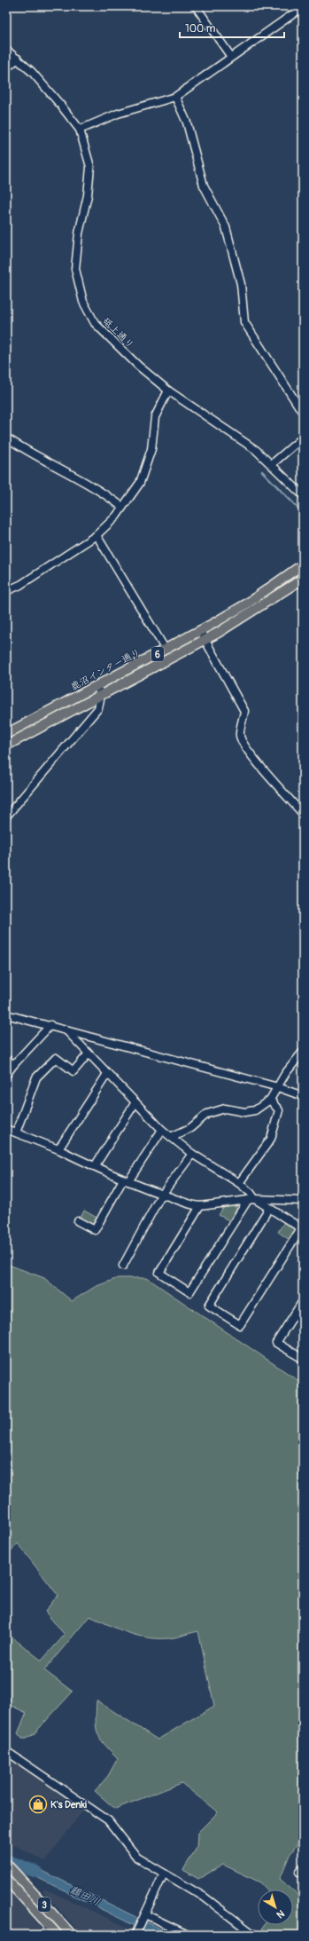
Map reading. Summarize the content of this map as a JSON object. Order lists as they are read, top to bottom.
{
  "streets": {
    "main road": ["6", "鹿沼インター通り", "3"],
    "street": ["砥上通り"]
  },
  "water": ["鶴田川"],
  "places": {
    "shop": ["K's Denki"]
  },
  "scale_bar": "100 m",
  "north": "bottom right"
}
